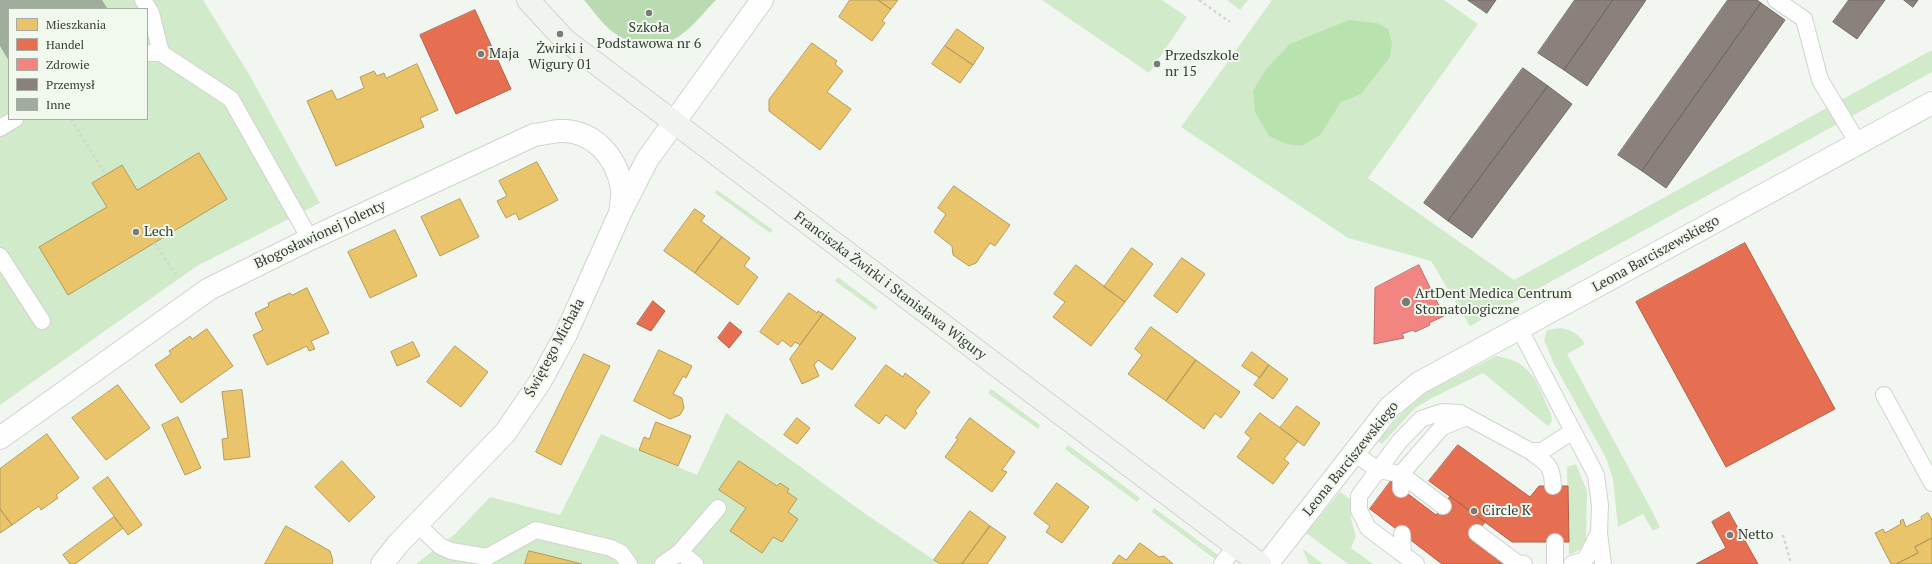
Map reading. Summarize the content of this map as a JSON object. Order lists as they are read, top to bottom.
{
  "streets": {
    "street": [
      "Błogosławionej Jolenty",
      "Leona Barciszewskiego",
      "Franciszka Żwirki i Stanisława Wigury",
      "Świętego Michała"
    ]
  },
  "crossings": [
    ["Błogosławionej Jolenty", "Świętego Michała"],
    ["Franciszka Żwirki i Stanisława Wigury", "Świętego Michała"]
  ],
  "places": [
    "Szkoła Podstawowa nr 6",
    "Żwirki i Wigury 01",
    "Maja",
    "Przedszkole nr 15",
    "Lech",
    "ArtDent Medica Centrum Stomatologiczne",
    "Circle K",
    "Netto"
  ],
  "legend": [
    "Mieszkania",
    "Handel",
    "Zdrowie",
    "Przemysł",
    "Inne"
  ]
}
